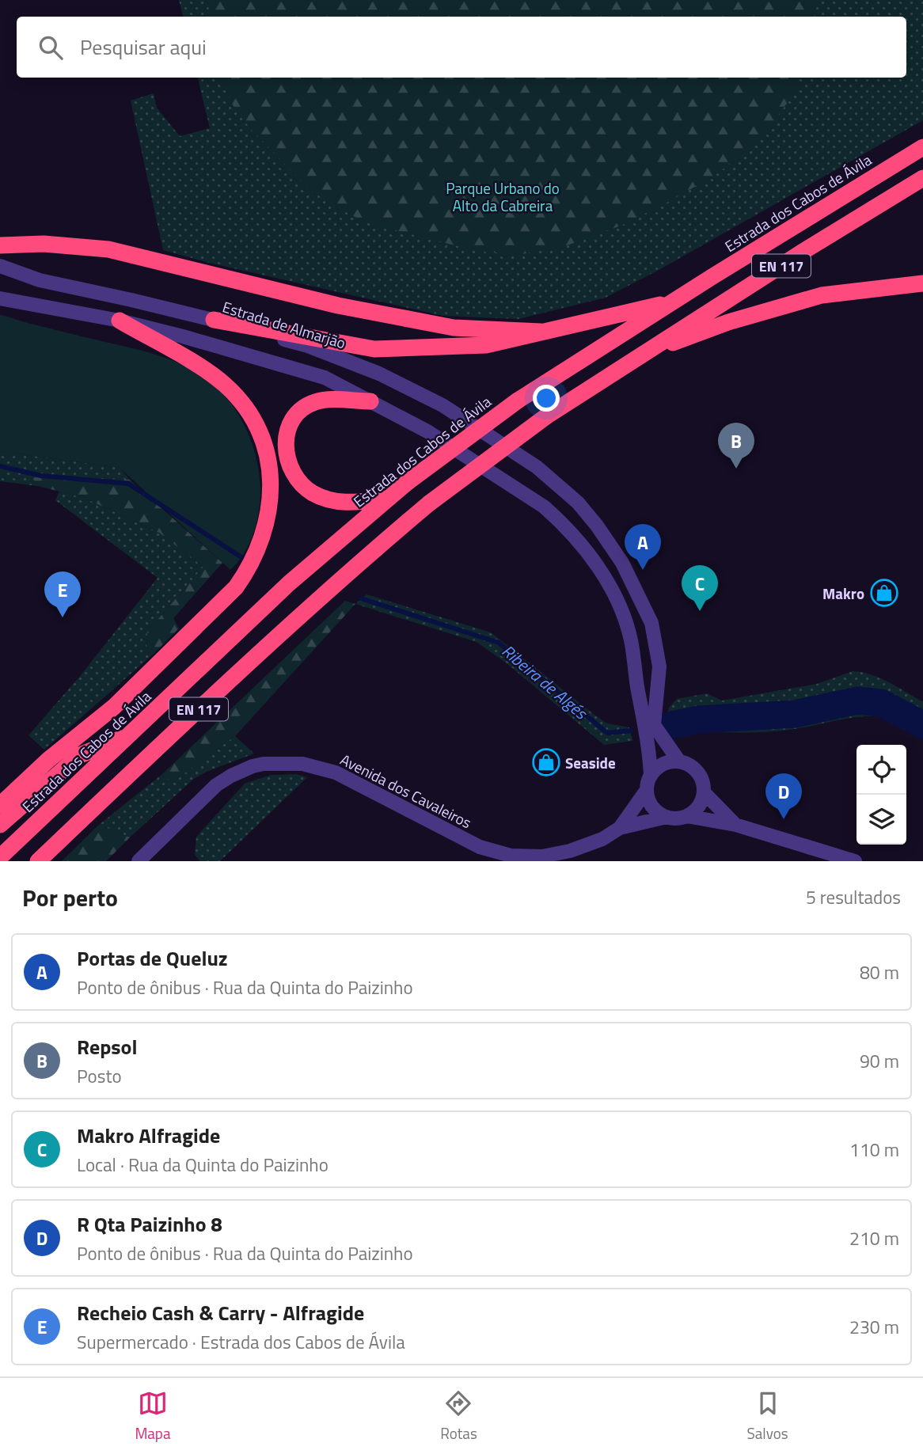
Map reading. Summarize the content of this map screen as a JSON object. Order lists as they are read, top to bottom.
{
  "streets": {
    "highway": ["Estrada dos Cabos de Ávila", "EN 117"],
    "street": ["Estrada de Almarjão", "Avenida dos Cavaleiros"]
  },
  "crossings": [
    ["Estrada de Almarjão", "Avenida dos Cavaleiros"]
  ],
  "water": ["Ribeira de Algés"],
  "parks": ["Parque Urbano do Alto da Cabreira"],
  "places": {
    "shop": ["Makro", "Seaside"]
  },
  "page": {
    "search": "Pesquisar aqui",
    "pins": [
      "B",
      "A",
      "C",
      "E",
      "D"
    ],
    "heading": ["Por perto", "5 resultados"],
    "list": [
      {
        "mark": "A",
        "name": "Portas de Queluz",
        "note": "Ponto de ônibus · Rua da Quinta do Paizinho",
        "value": "80 m"
      },
      {
        "mark": "B",
        "name": "Repsol",
        "note": "Posto",
        "value": "90 m"
      },
      {
        "mark": "C",
        "name": "Makro Alfragide",
        "note": "Local · Rua da Quinta do Paizinho",
        "value": "110 m"
      },
      {
        "mark": "D",
        "name": "R Qta Paizinho 8",
        "note": "Ponto de ônibus · Rua da Quinta do Paizinho",
        "value": "210 m"
      },
      {
        "mark": "E",
        "name": "Recheio Cash & Carry - Alfragide",
        "note": "Supermercado · Estrada dos Cabos de Ávila",
        "value": "230 m"
      }
    ],
    "nav": ["Mapa", "Rotas", "Salvos"]
  }
}
